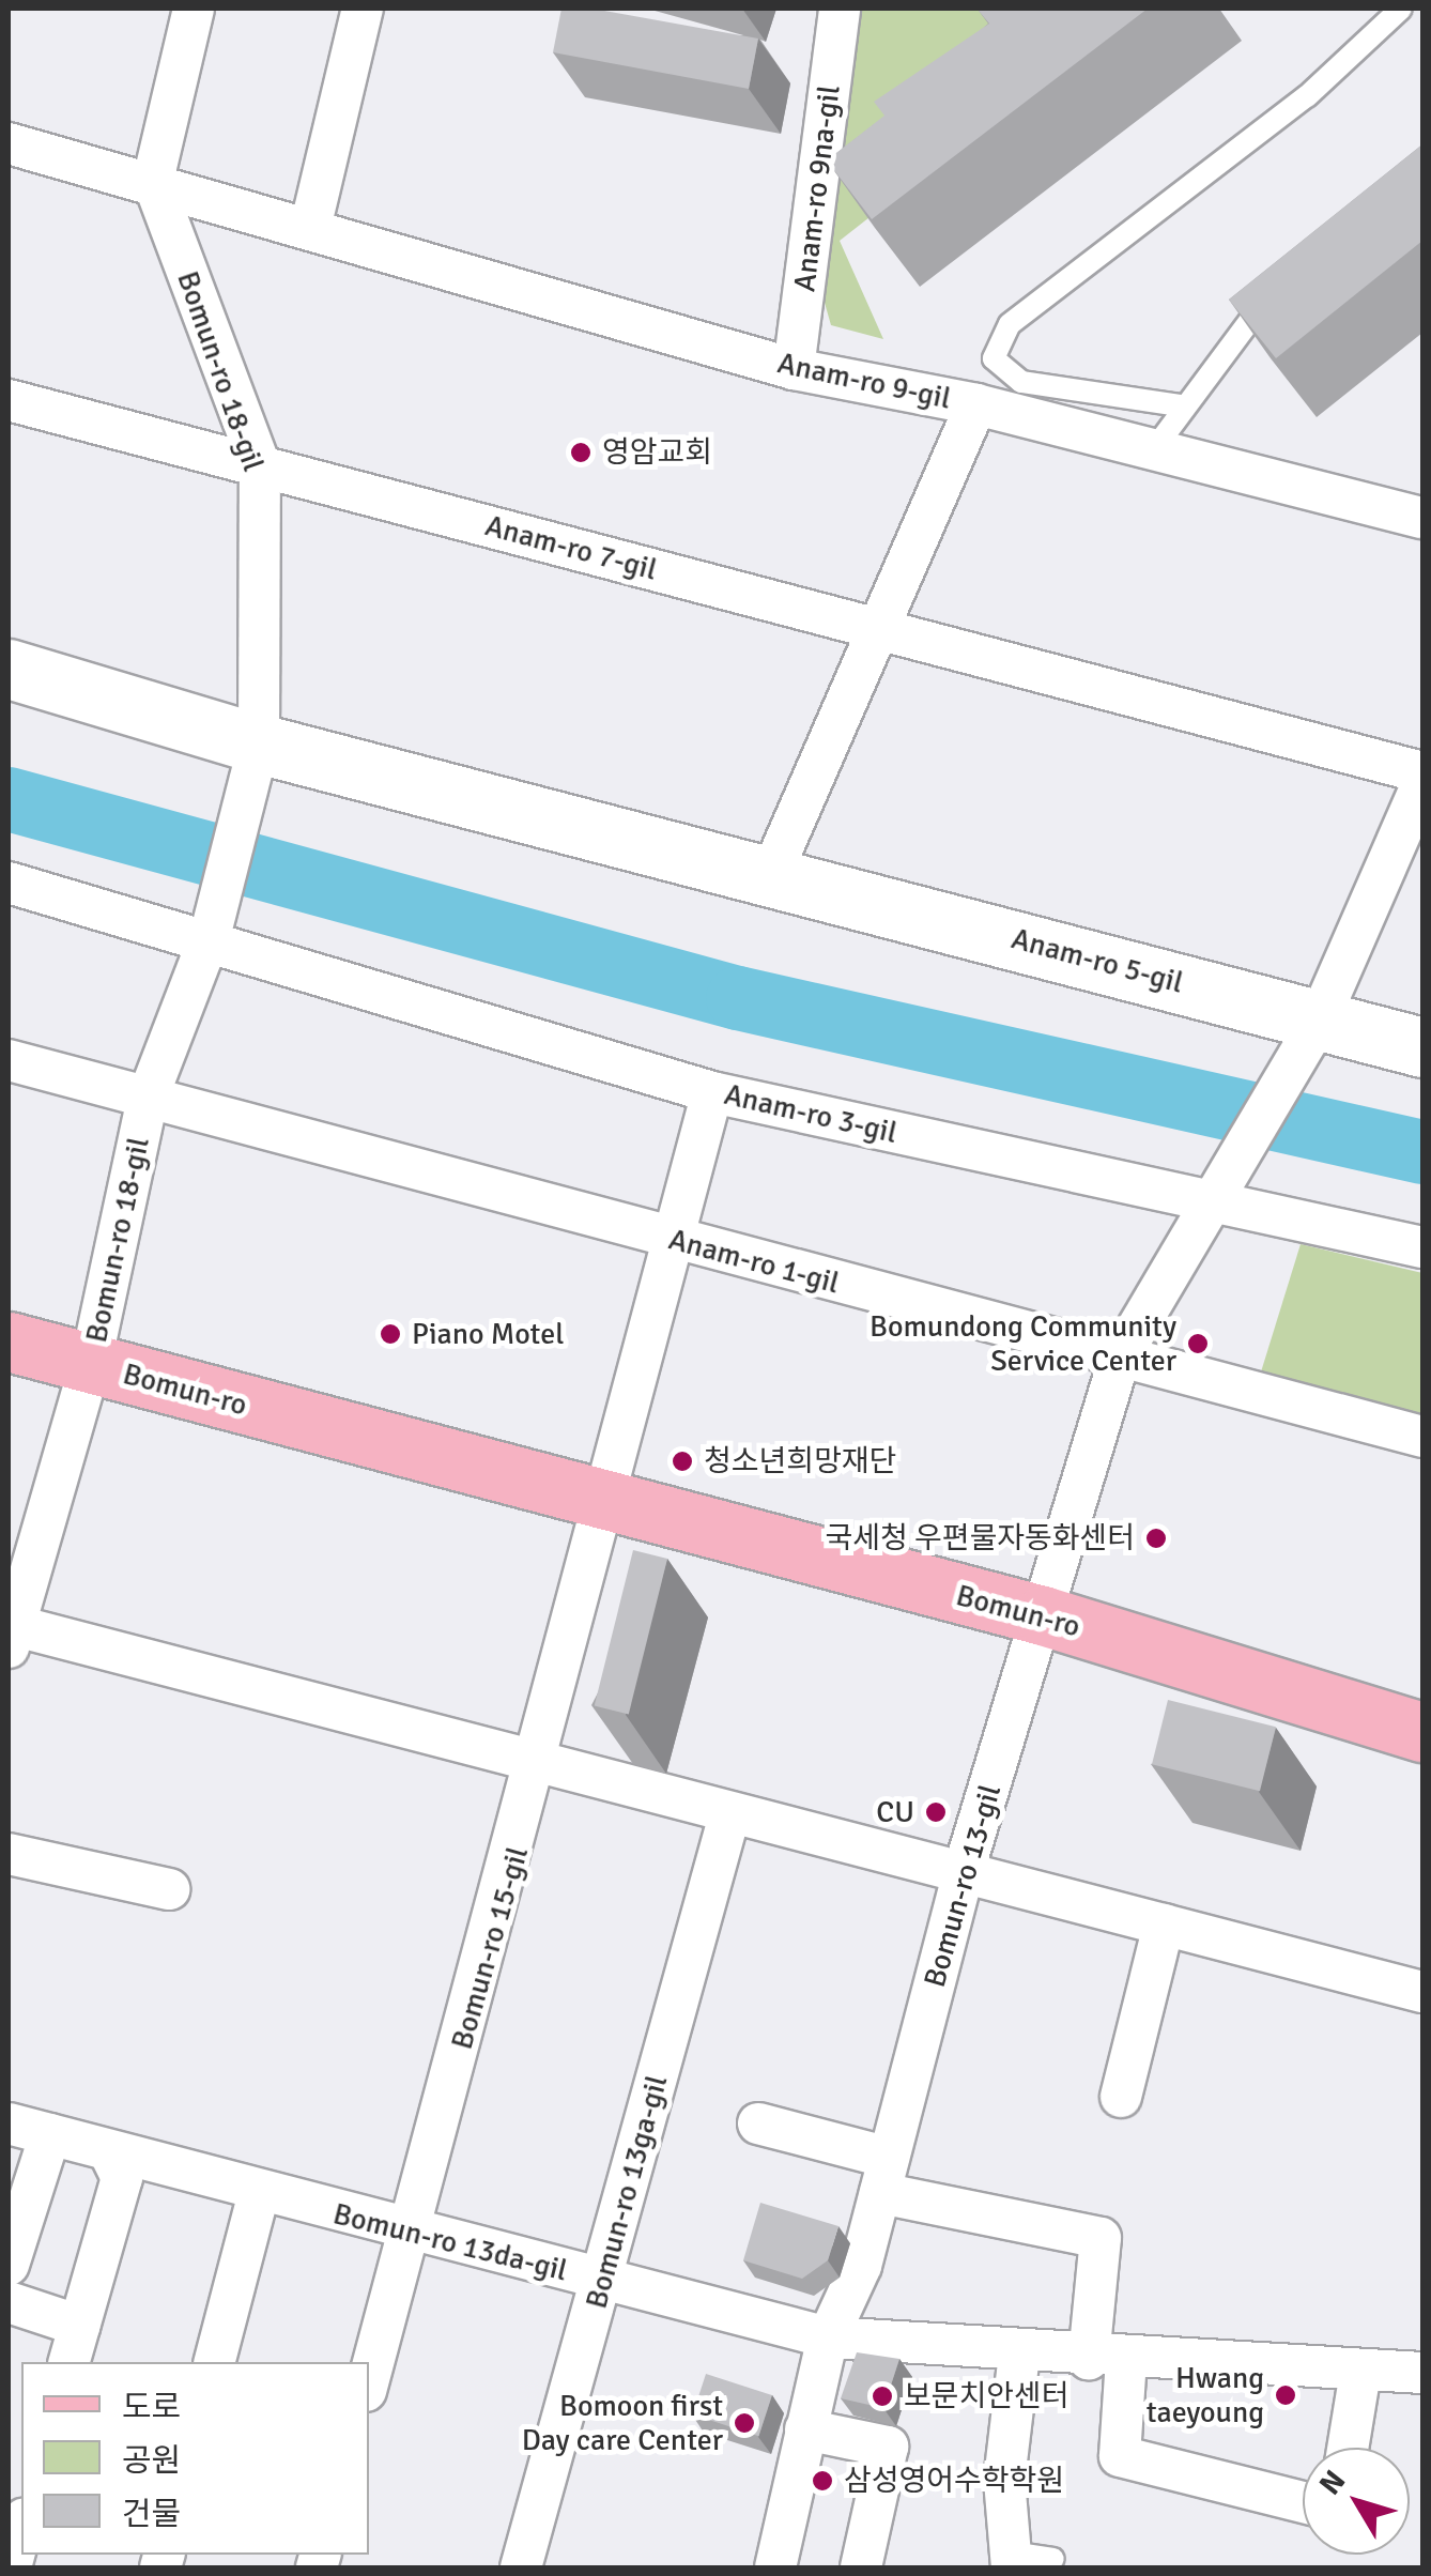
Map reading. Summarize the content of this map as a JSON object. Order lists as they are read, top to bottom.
{
  "streets": {
    "main road": ["Anam-ro 5-gil", "Bomun-ro"],
    "street": [
      "Anam-ro 9na-gil",
      "Bomun-ro 18-gil",
      "Anam-ro 9-gil",
      "Anam-ro 7-gil",
      "Anam-ro 3-gil",
      "Anam-ro 1-gil",
      "Bomun-ro 13-gil",
      "Bomun-ro 15-gil",
      "Bomun-ro 13ga-gil",
      "Bomun-ro 13da-gil"
    ]
  },
  "crossings": [
    ["Anam-ro 9na-gil", "Anam-ro 9-gil"],
    ["Bomun-ro 18-gil", "Anam-ro 9-gil"],
    ["Bomun-ro 18-gil", "Anam-ro 7-gil"],
    ["Bomun-ro 18-gil", "Anam-ro 5-gil"],
    ["Bomun-ro 18-gil", "Anam-ro 3-gil"],
    ["Bomun-ro 18-gil", "Anam-ro 1-gil"],
    ["Bomun-ro 18-gil", "Bomun-ro"],
    ["Anam-ro 5-gil", "Bomun-ro 13-gil"],
    ["Anam-ro 3-gil", "Bomun-ro 13-gil"],
    ["Anam-ro 1-gil", "Bomun-ro 13-gil"],
    ["Bomun-ro", "Bomun-ro 13-gil"],
    ["Bomun-ro", "Bomun-ro 15-gil"],
    ["Bomun-ro 13-gil", "Bomun-ro 13da-gil"],
    ["Bomun-ro 15-gil", "Bomun-ro 13da-gil"],
    ["Bomun-ro 13ga-gil", "Bomun-ro 13da-gil"]
  ],
  "places": [
    "영암교회",
    "Piano Motel",
    "Bomundong Community Service Center",
    "청소년희망재단",
    "국세청 우편물자동화센터",
    "CU",
    "Hwang taeyoung",
    "보문치안센터",
    "Bomoon first Day care Center",
    "삼성영어수학학원"
  ],
  "legend": ["도로", "공원", "건물"],
  "north": "top left"
}
